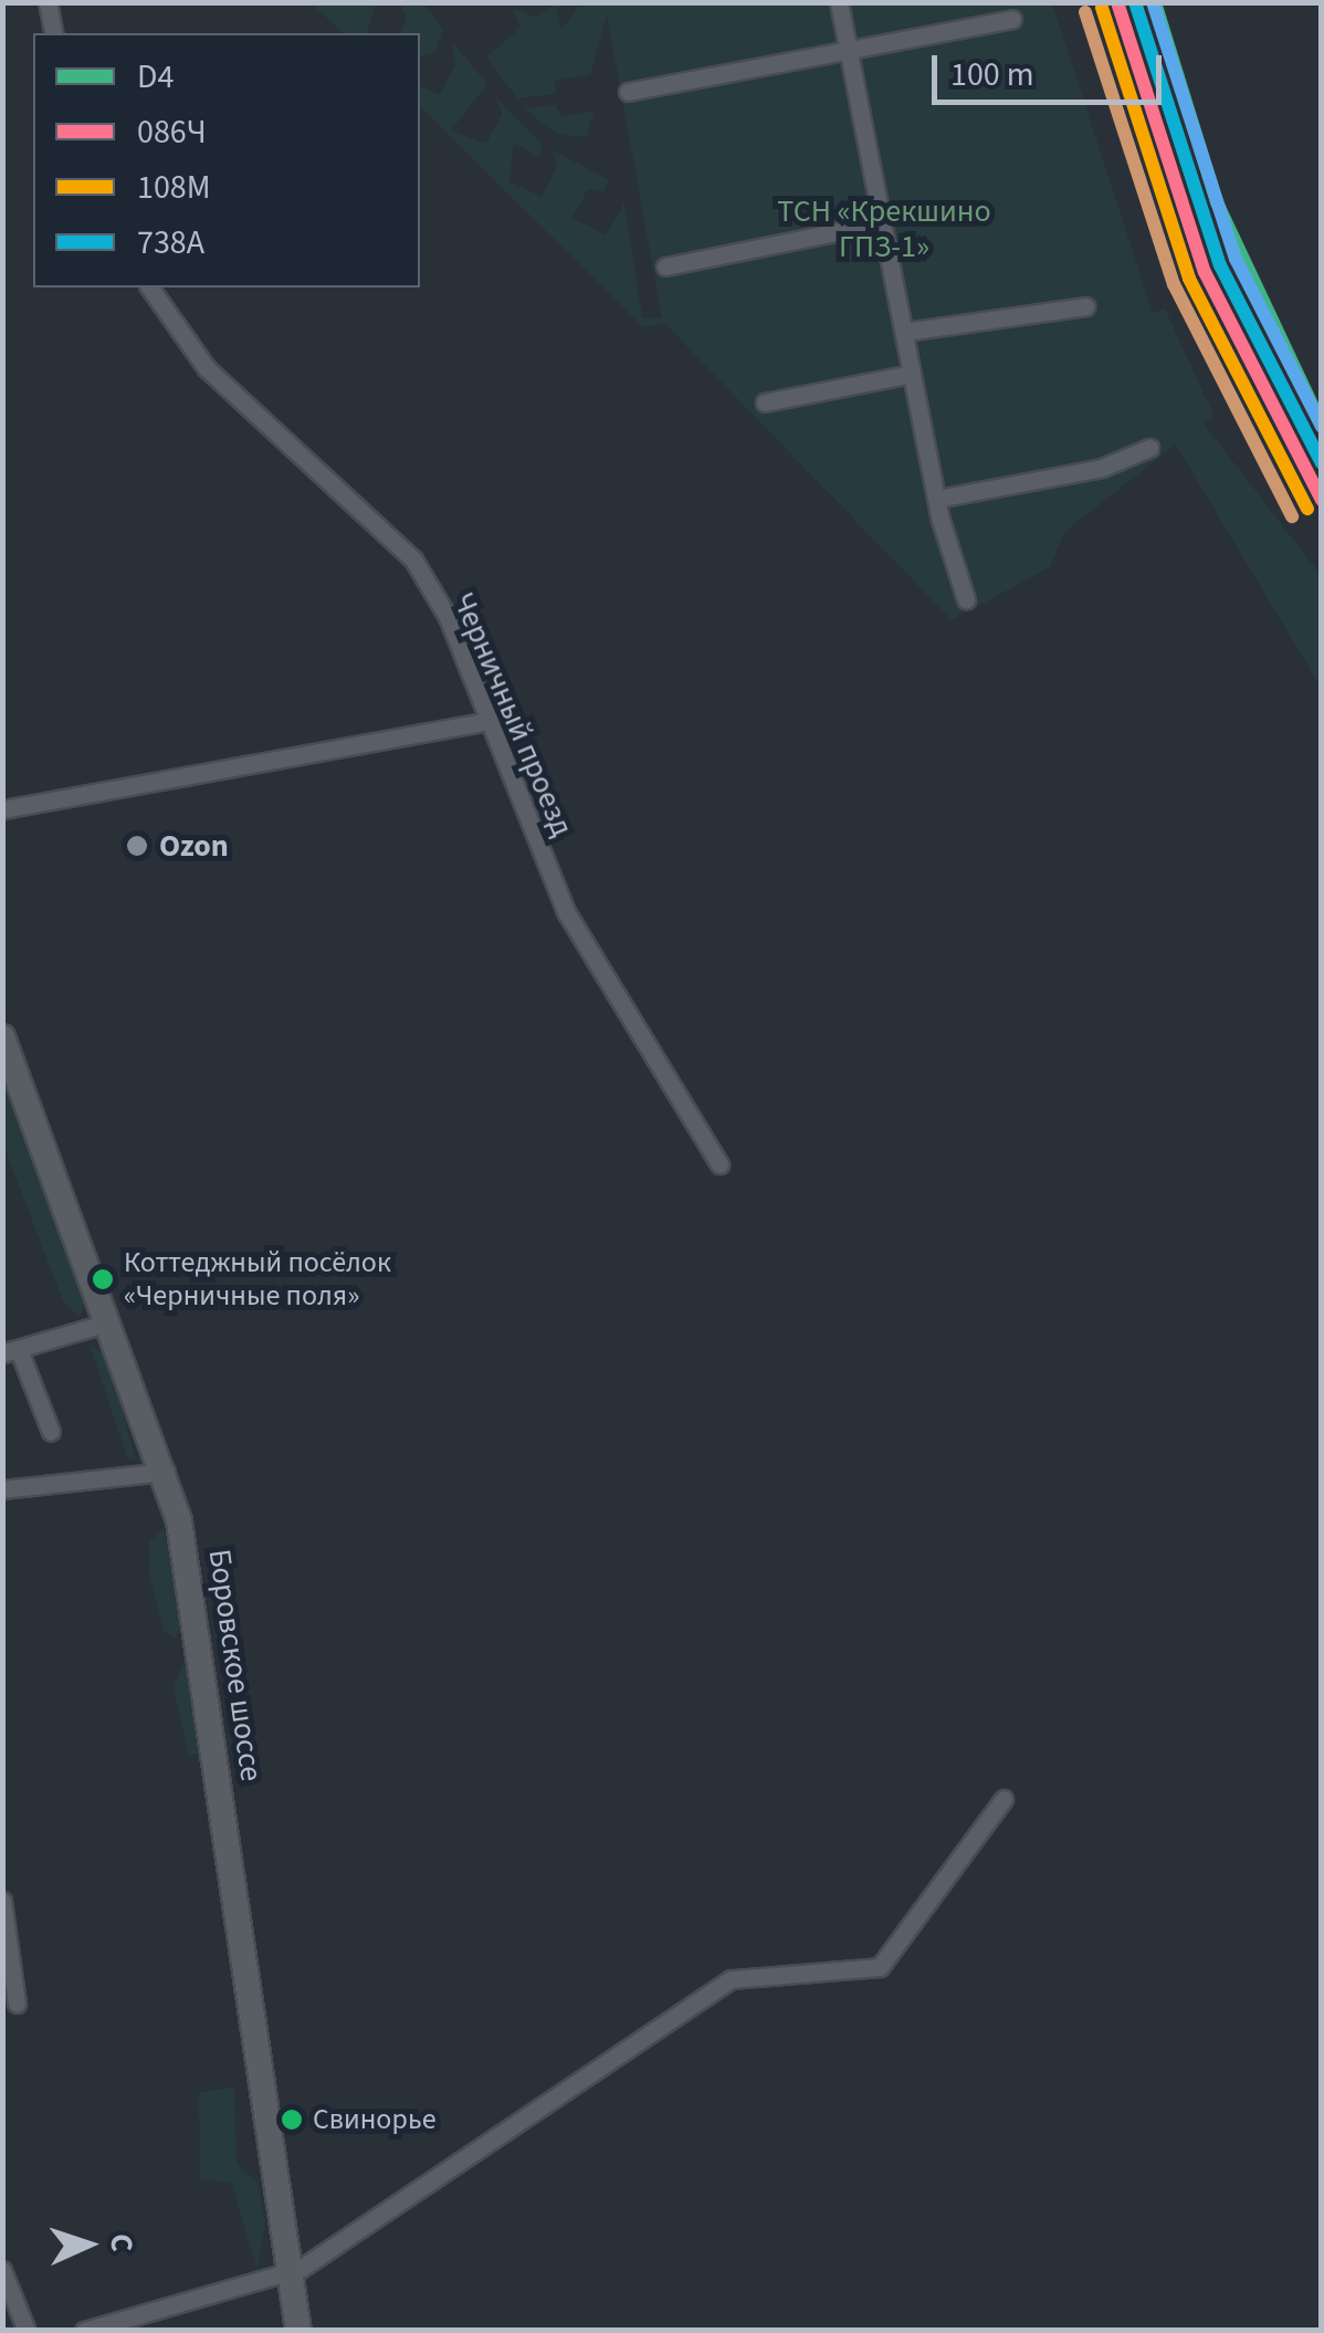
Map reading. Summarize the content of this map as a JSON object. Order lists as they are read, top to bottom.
{
  "streets": {
    "main road": ["Боровское шоссе"],
    "street": ["Черничный проезд"]
  },
  "parks": ["ТСН «Крекшино ГПЗ-1»"],
  "places": ["Ozon", "Коттеджный посёлок «Черничные поля»", "Свинорье"],
  "lines": [
    "transit line D4",
    "transit line 086Ч",
    "transit line 738А",
    "transit line 108М"
  ],
  "legend": [
    "D4",
    "086Ч",
    "108М",
    "738А"
  ],
  "scale_bar": "100 m",
  "north": "right"
}
